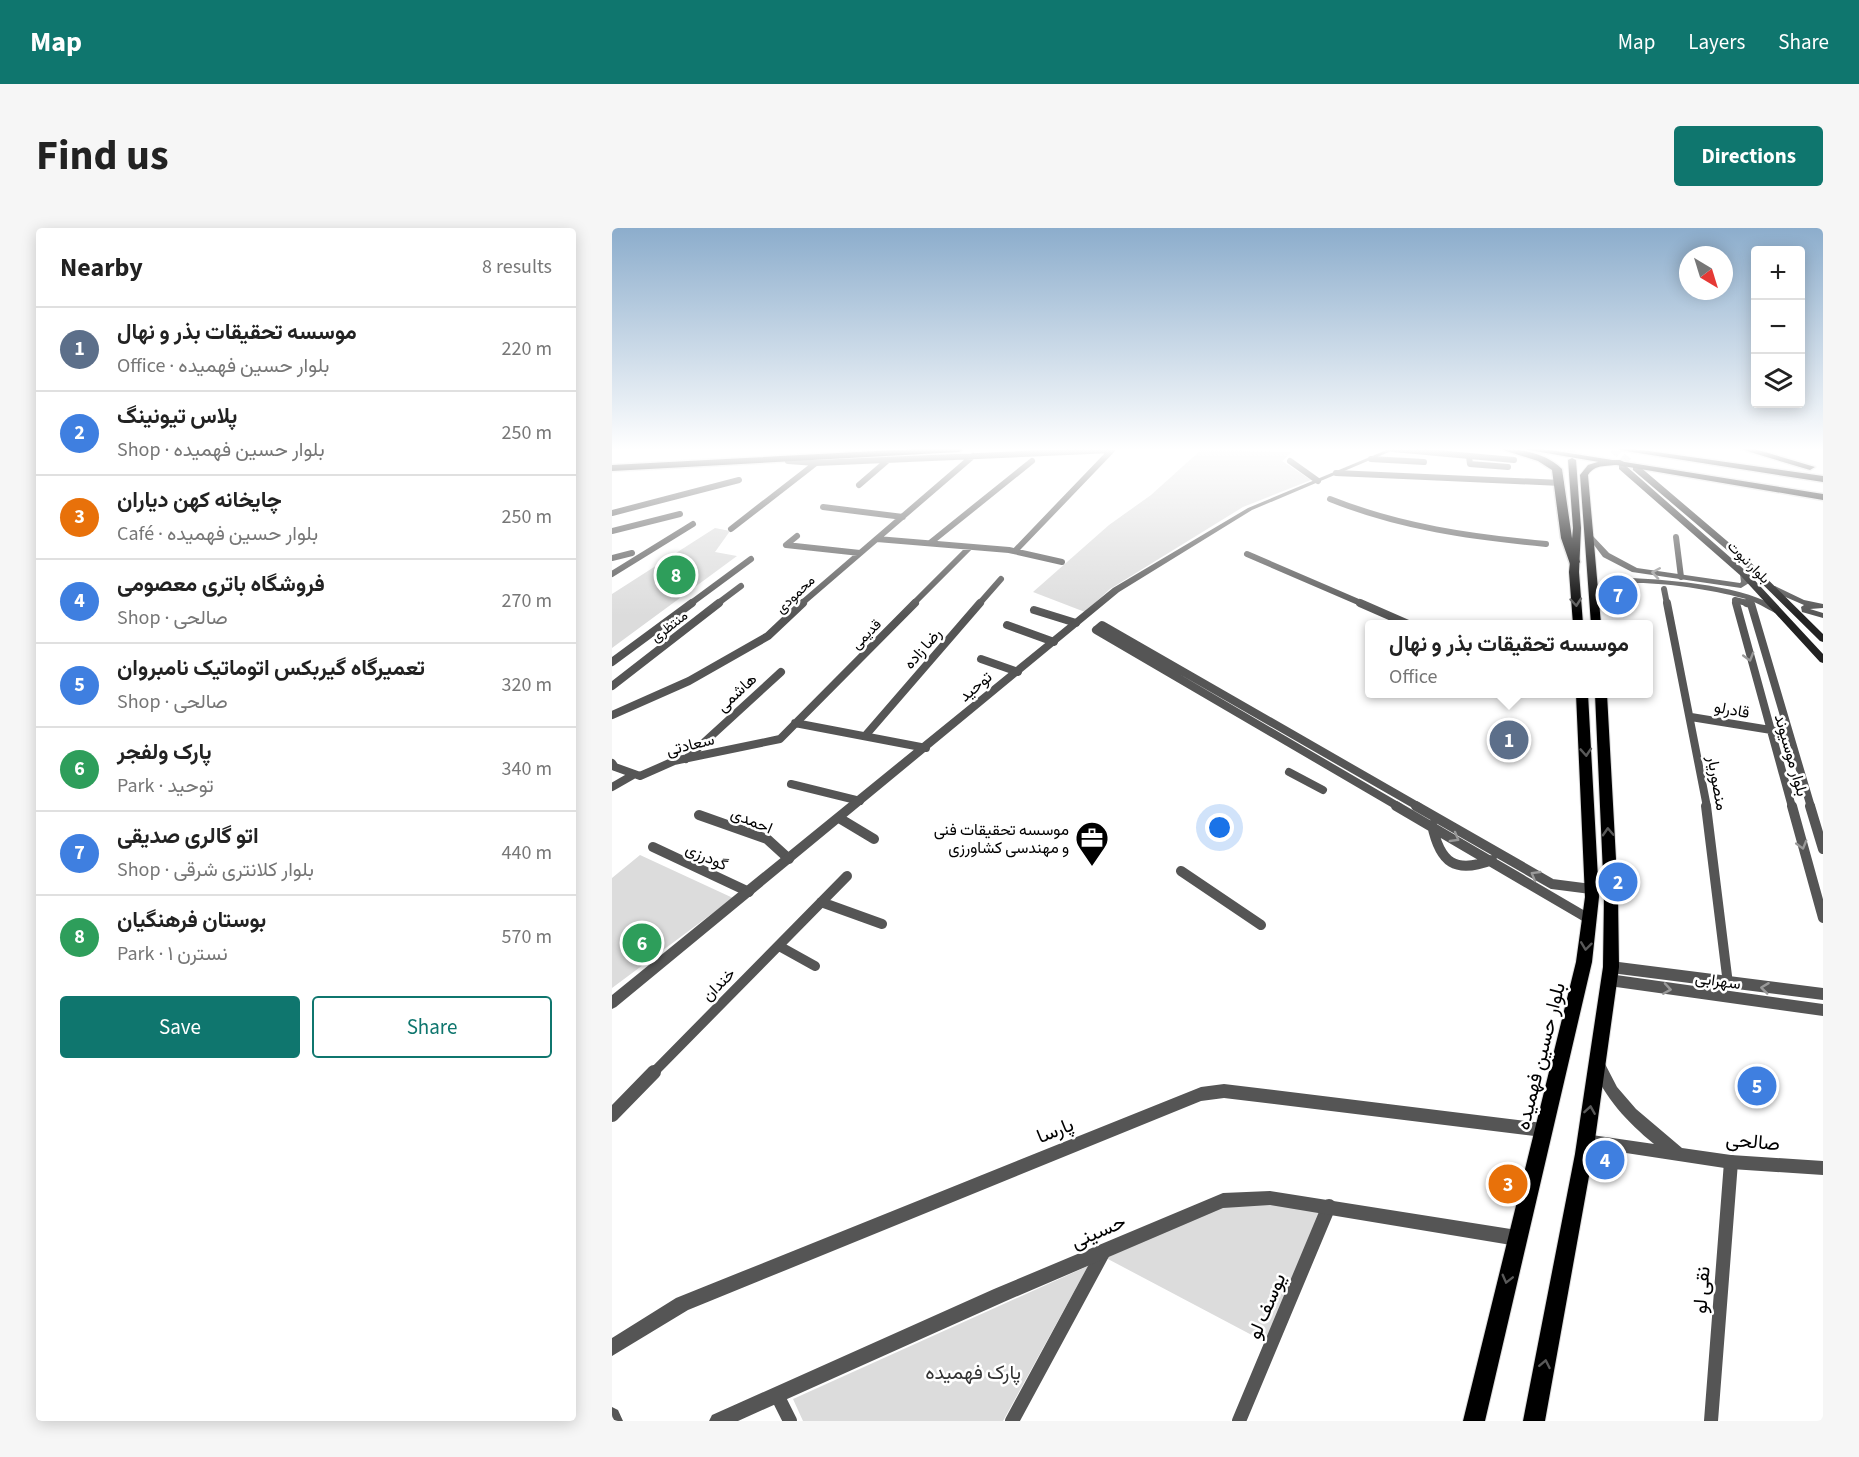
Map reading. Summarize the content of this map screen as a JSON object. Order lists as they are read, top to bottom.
{
  "streets": {
    "main road": ["بلوار نبوت", "بلوار حسین فهمیده"],
    "street": [
      "محمودی",
      "منتظری",
      "قدیمی",
      "رضا زاده",
      "توحید",
      "هاشمی",
      "قادرلو",
      "سعادتی",
      "بلوار موسیوند",
      "منصوریار",
      "احمدی",
      "گودرزی",
      "سهرابی",
      "خندان",
      "پارسا",
      "صالحی",
      "حسینی",
      "نقی لو",
      "یوسف لو"
    ]
  },
  "crossings": [
    ["قدیمی", "سعادتی"],
    ["توحید", "احمدی"],
    ["توحید", "گودرزی"],
    ["هاشمی", "سعادتی"],
    ["قادرلو", "بلوار موسیوند"],
    ["قادرلو", "منصوریار"],
    ["منصوریار", "سهرابی"],
    ["بلوار حسین فهمیده", "پارسا"],
    ["بلوار حسین فهمیده", "حسینی"],
    ["صالحی", "نقی لو"],
    ["حسینی", "یوسف لو"]
  ],
  "parks": ["پارک فهمیده"],
  "places": {
    "office": ["موسسه تحقیقات فنی و مهندسی کشاورزی"]
  },
  "north": "bottom right",
  "page": {
    "header": "Map",
    "nav": ["Map", "Layers", "Share"],
    "title": "Find us",
    "buttons": [
      "Directions",
      ["Save", "Share"]
    ],
    "heading": ["Nearby", "8 results"],
    "map_buttons": ["+", "−"],
    "list": [
      {
        "mark": "1",
        "name": "موسسه تحقیقات بذر و نهال",
        "note": "Office · بلوار حسین فهمیده",
        "value": "220 m"
      },
      {
        "mark": "2",
        "name": "پلاس تیونینگ",
        "note": "Shop · بلوار حسین فهمیده",
        "value": "250 m"
      },
      {
        "mark": "3",
        "name": "چایخانه کهن دیاران",
        "note": "Café · بلوار حسین فهمیده",
        "value": "250 m"
      },
      {
        "mark": "4",
        "name": "فروشگاه باتری معصومی",
        "note": "Shop · صالحی",
        "value": "270 m"
      },
      {
        "mark": "5",
        "name": "تعمیرگاه گیربکس اتوماتیک نامبروان",
        "note": "Shop · صالحی",
        "value": "320 m"
      },
      {
        "mark": "6",
        "name": "پارک ولفجر",
        "note": "Park · توحید",
        "value": "340 m"
      },
      {
        "mark": "7",
        "name": "اتو گالری صدیقی",
        "note": "Shop · بلوار کلانتری شرقی",
        "value": "440 m"
      },
      {
        "mark": "8",
        "name": "بوستان فرهنگیان",
        "note": "Park · نسترن ۱",
        "value": "570 m"
      }
    ],
    "pins": [
      "8",
      "7",
      "1",
      "2",
      "6",
      "5",
      "4",
      "3"
    ],
    "popup": ["موسسه تحقیقات بذر و نهال", "Office"]
  }
}
